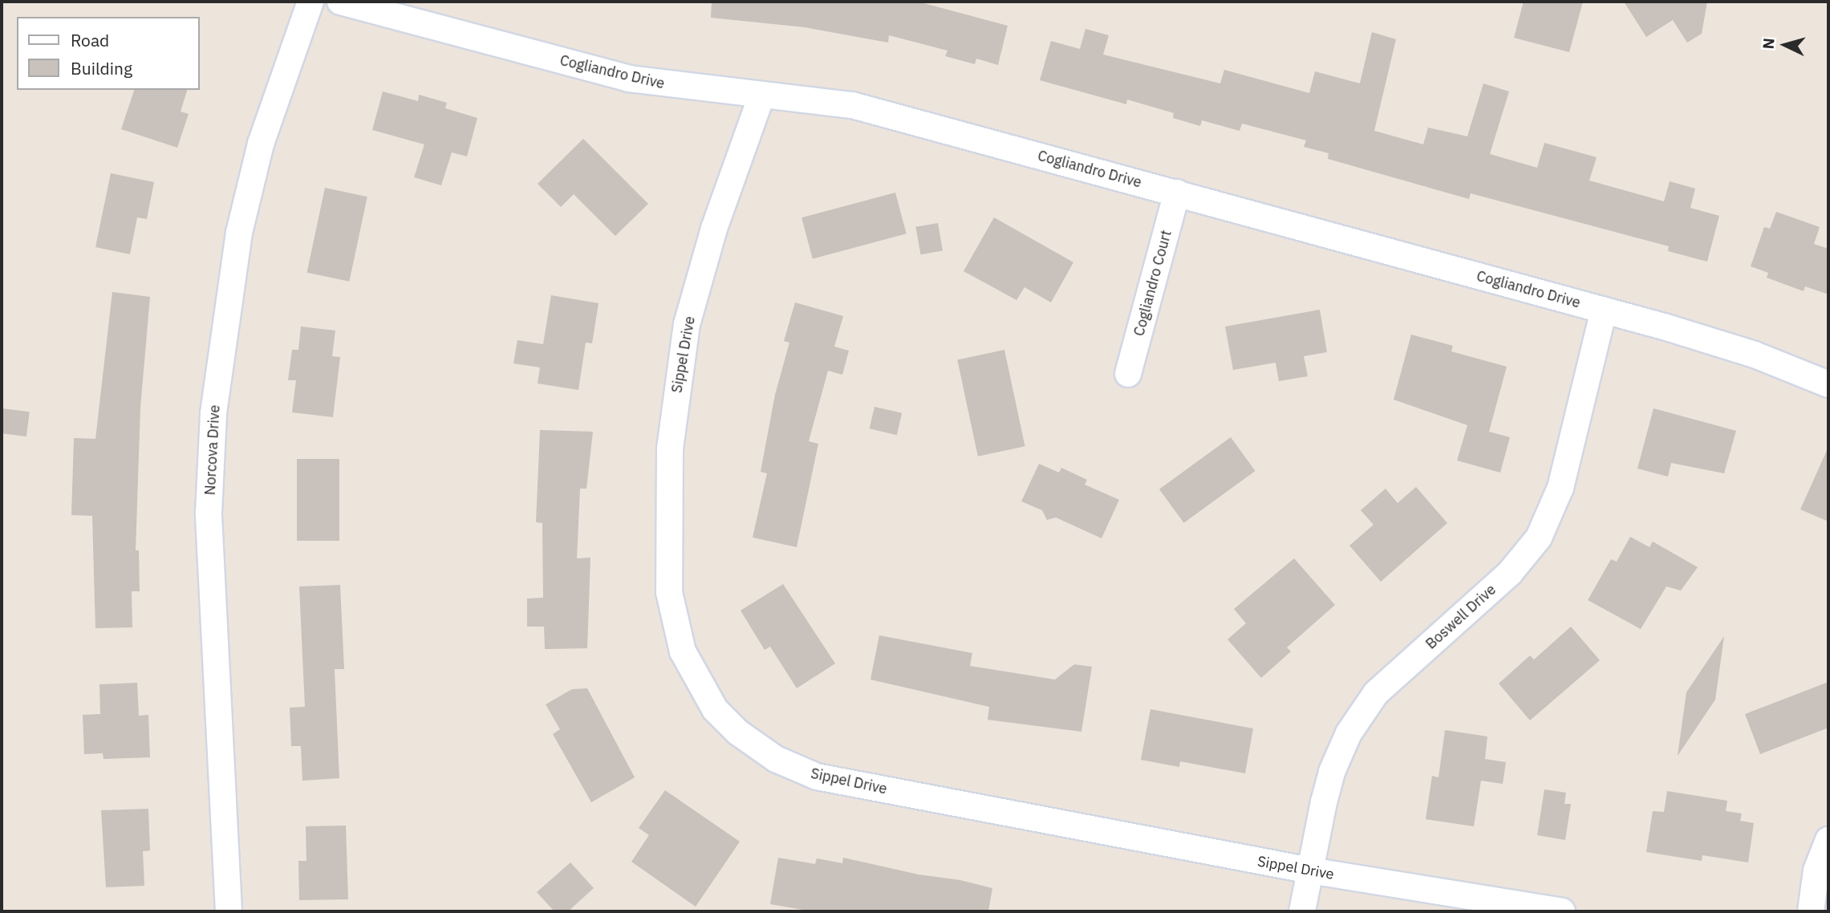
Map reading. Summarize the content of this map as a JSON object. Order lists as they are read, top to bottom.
{
  "streets": {
    "street": [
      "Cogliandro Drive",
      "Cogliandro Court",
      "Sippel Drive",
      "Norcova Drive",
      "Boswell Drive"
    ]
  },
  "crossings": [
    ["Cogliandro Drive", "Cogliandro Court"],
    ["Cogliandro Drive", "Sippel Drive"],
    ["Cogliandro Drive", "Boswell Drive"],
    ["Sippel Drive", "Boswell Drive"]
  ],
  "legend": ["Road", "Building"],
  "north": "left"
}
